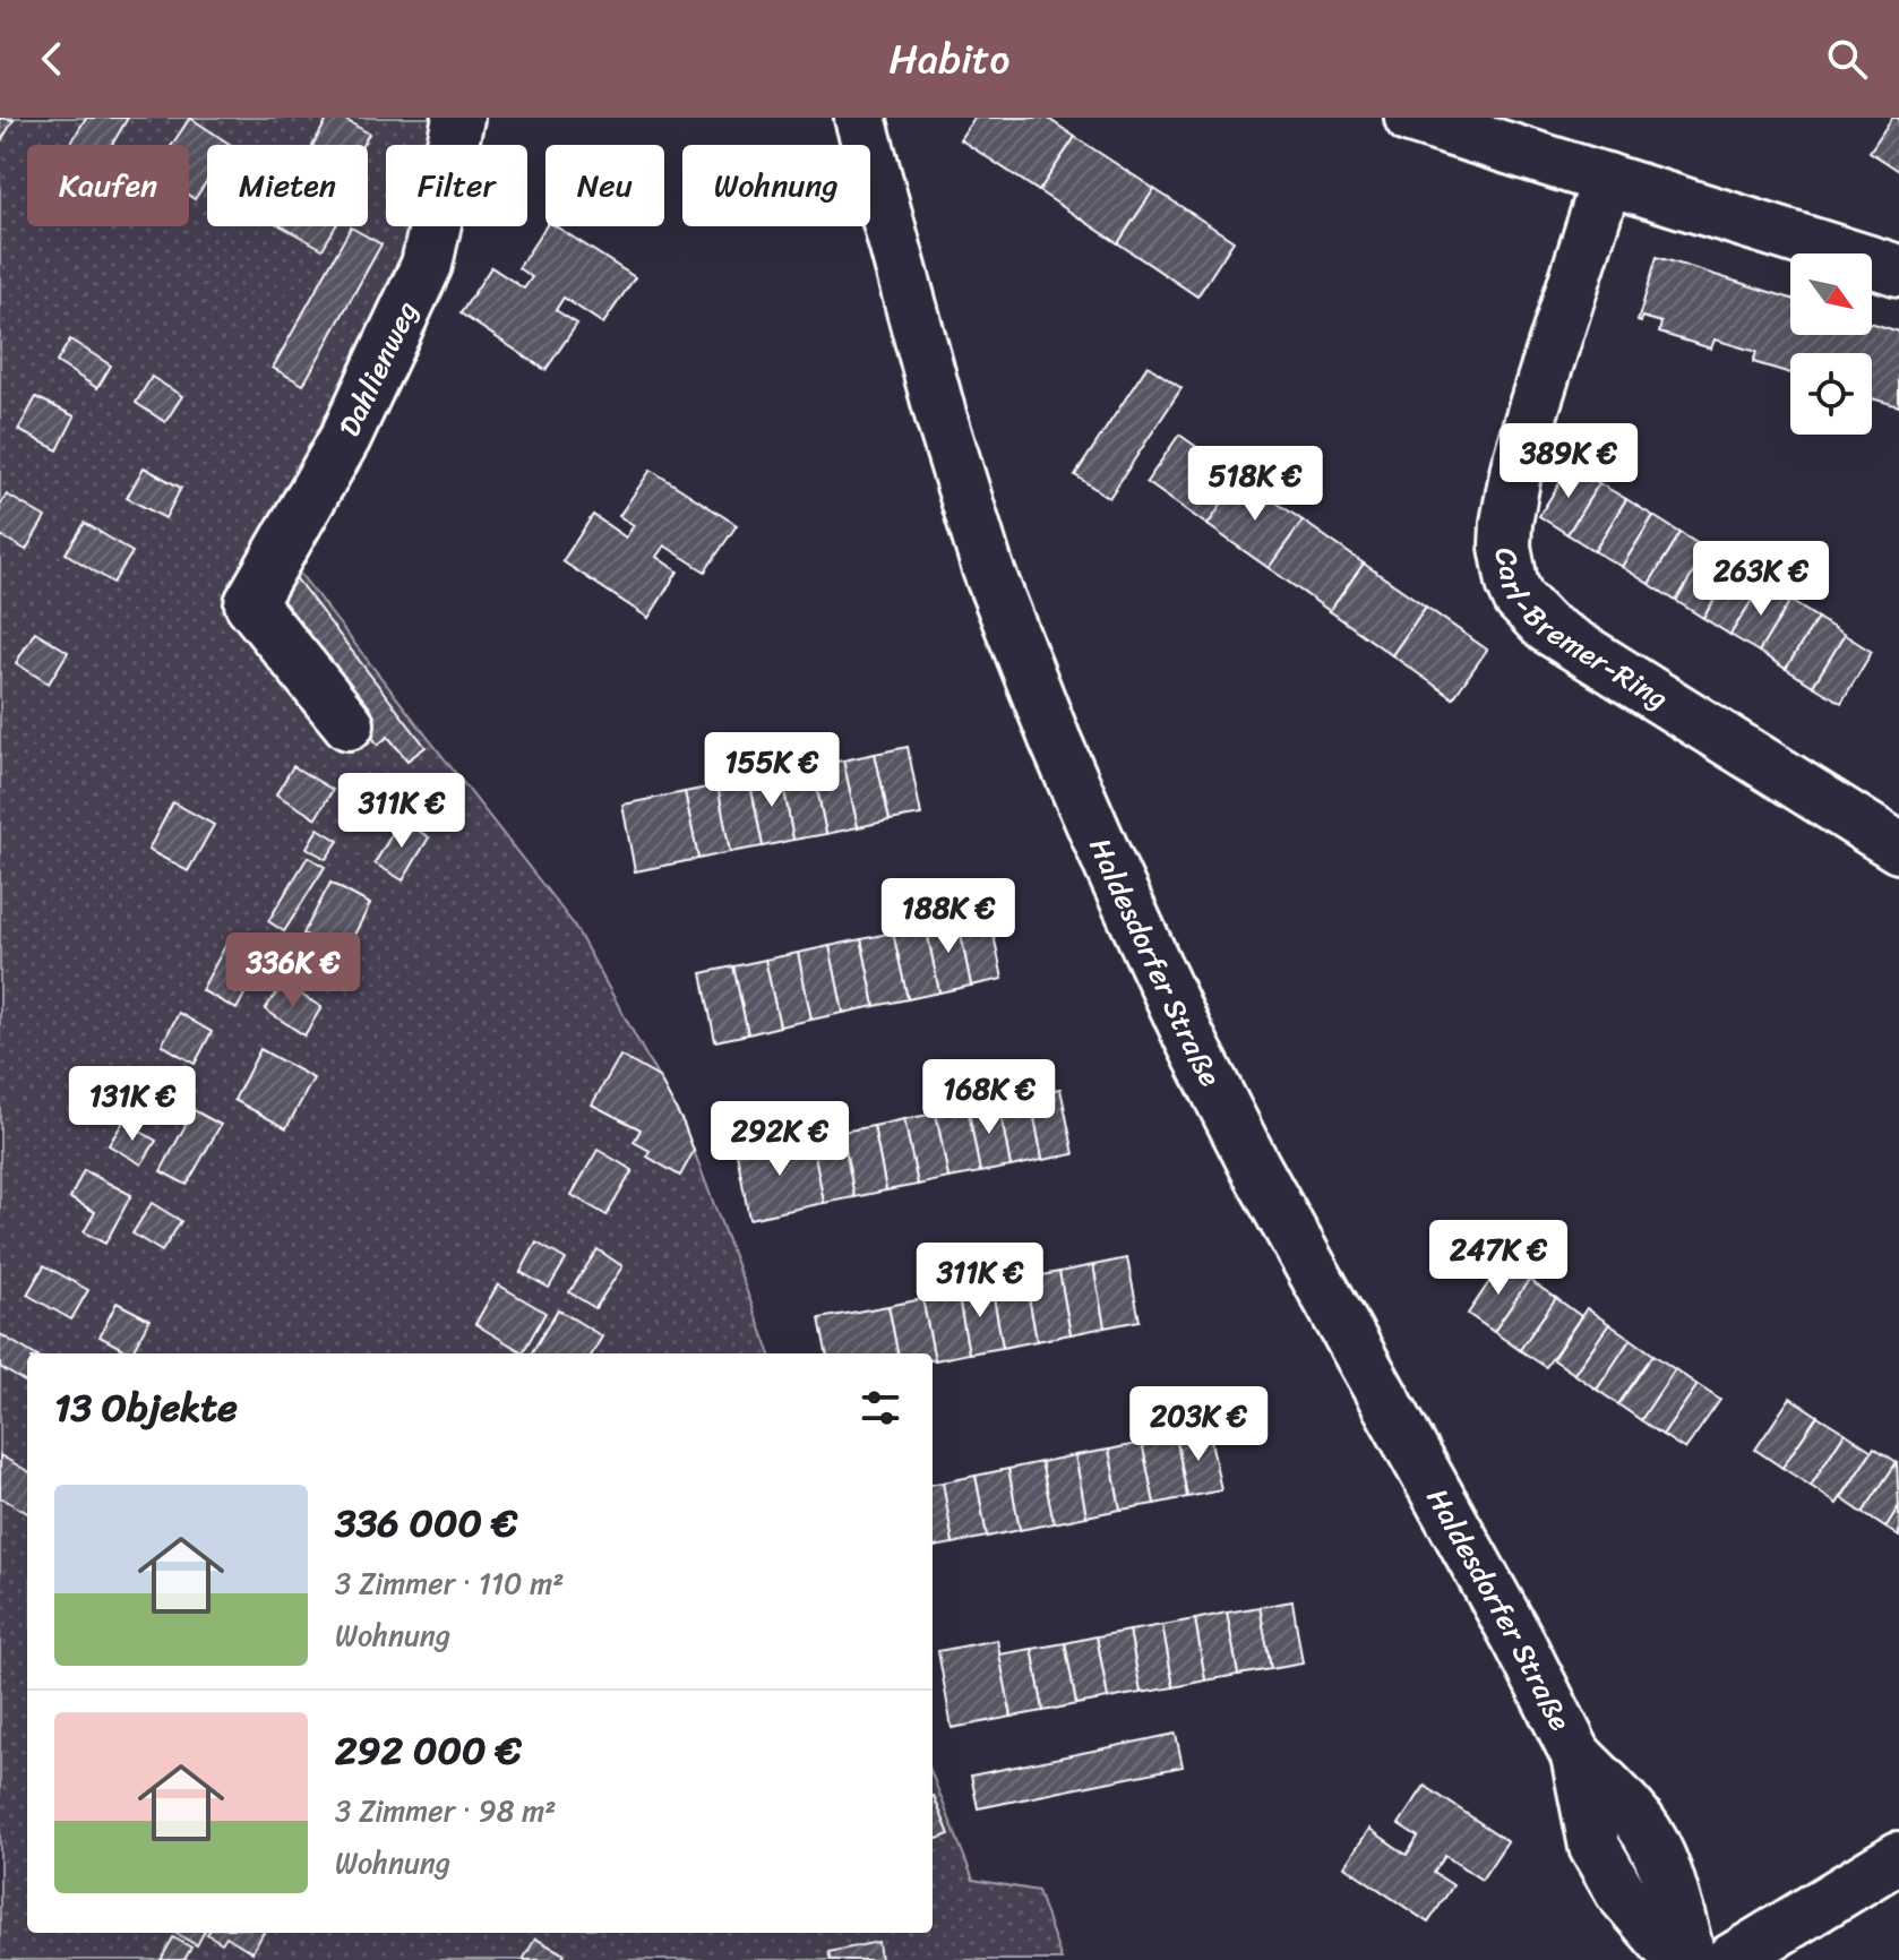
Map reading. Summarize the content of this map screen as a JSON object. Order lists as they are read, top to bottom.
{
  "streets": {
    "street": ["Dahlienweg", "Carl-Bremer-Ring", "Haldesdorfer Straße"]
  },
  "north": "bottom right",
  "page": {
    "header": "Habito",
    "chip": [
      "Kaufen",
      "Mieten",
      "Filter",
      "Neu",
      "Wohnung"
    ],
    "price": [
      "389K €",
      "518K €",
      "263K €",
      "155K €",
      "311K €",
      "188K €",
      "336K €",
      "168K €",
      "131K €",
      "292K €",
      "247K €",
      "311K €",
      "203K €"
    ],
    "heading": "13 Objekte",
    "list": [
      {
        "name": "336 000 €",
        "note": "3 Zimmer · 110 m² · Wohnung"
      },
      {
        "name": "292 000 €",
        "note": "3 Zimmer · 98 m² · Wohnung"
      }
    ]
  }
}
